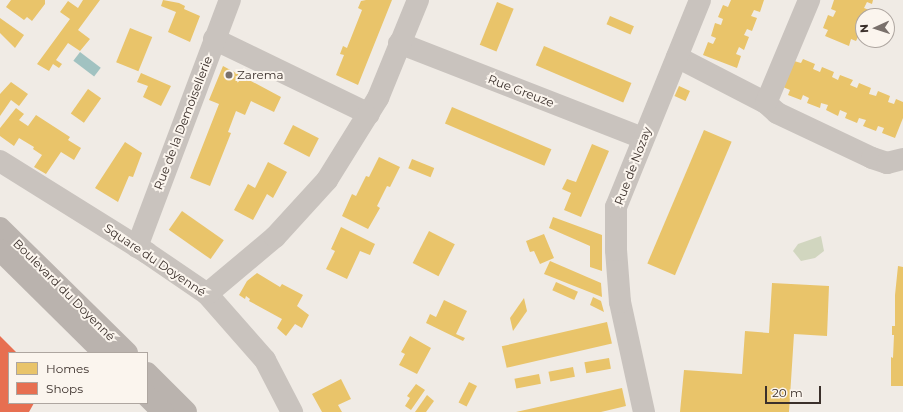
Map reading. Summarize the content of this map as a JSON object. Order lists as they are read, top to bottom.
{
  "streets": {
    "main road": ["Boulevard du Doyenné"],
    "street": [
      "Rue Greuze",
      "Rue de la Demoisellerie",
      "Rue de Nozay",
      "Square du Doyenné"
    ]
  },
  "crossings": [
    ["Rue Greuze", "Rue de Nozay"],
    ["Rue de la Demoisellerie", "Square du Doyenné"]
  ],
  "places": ["Zarema"],
  "legend": ["Homes", "Shops"],
  "scale_bar": "20 m",
  "north": "left"
}
